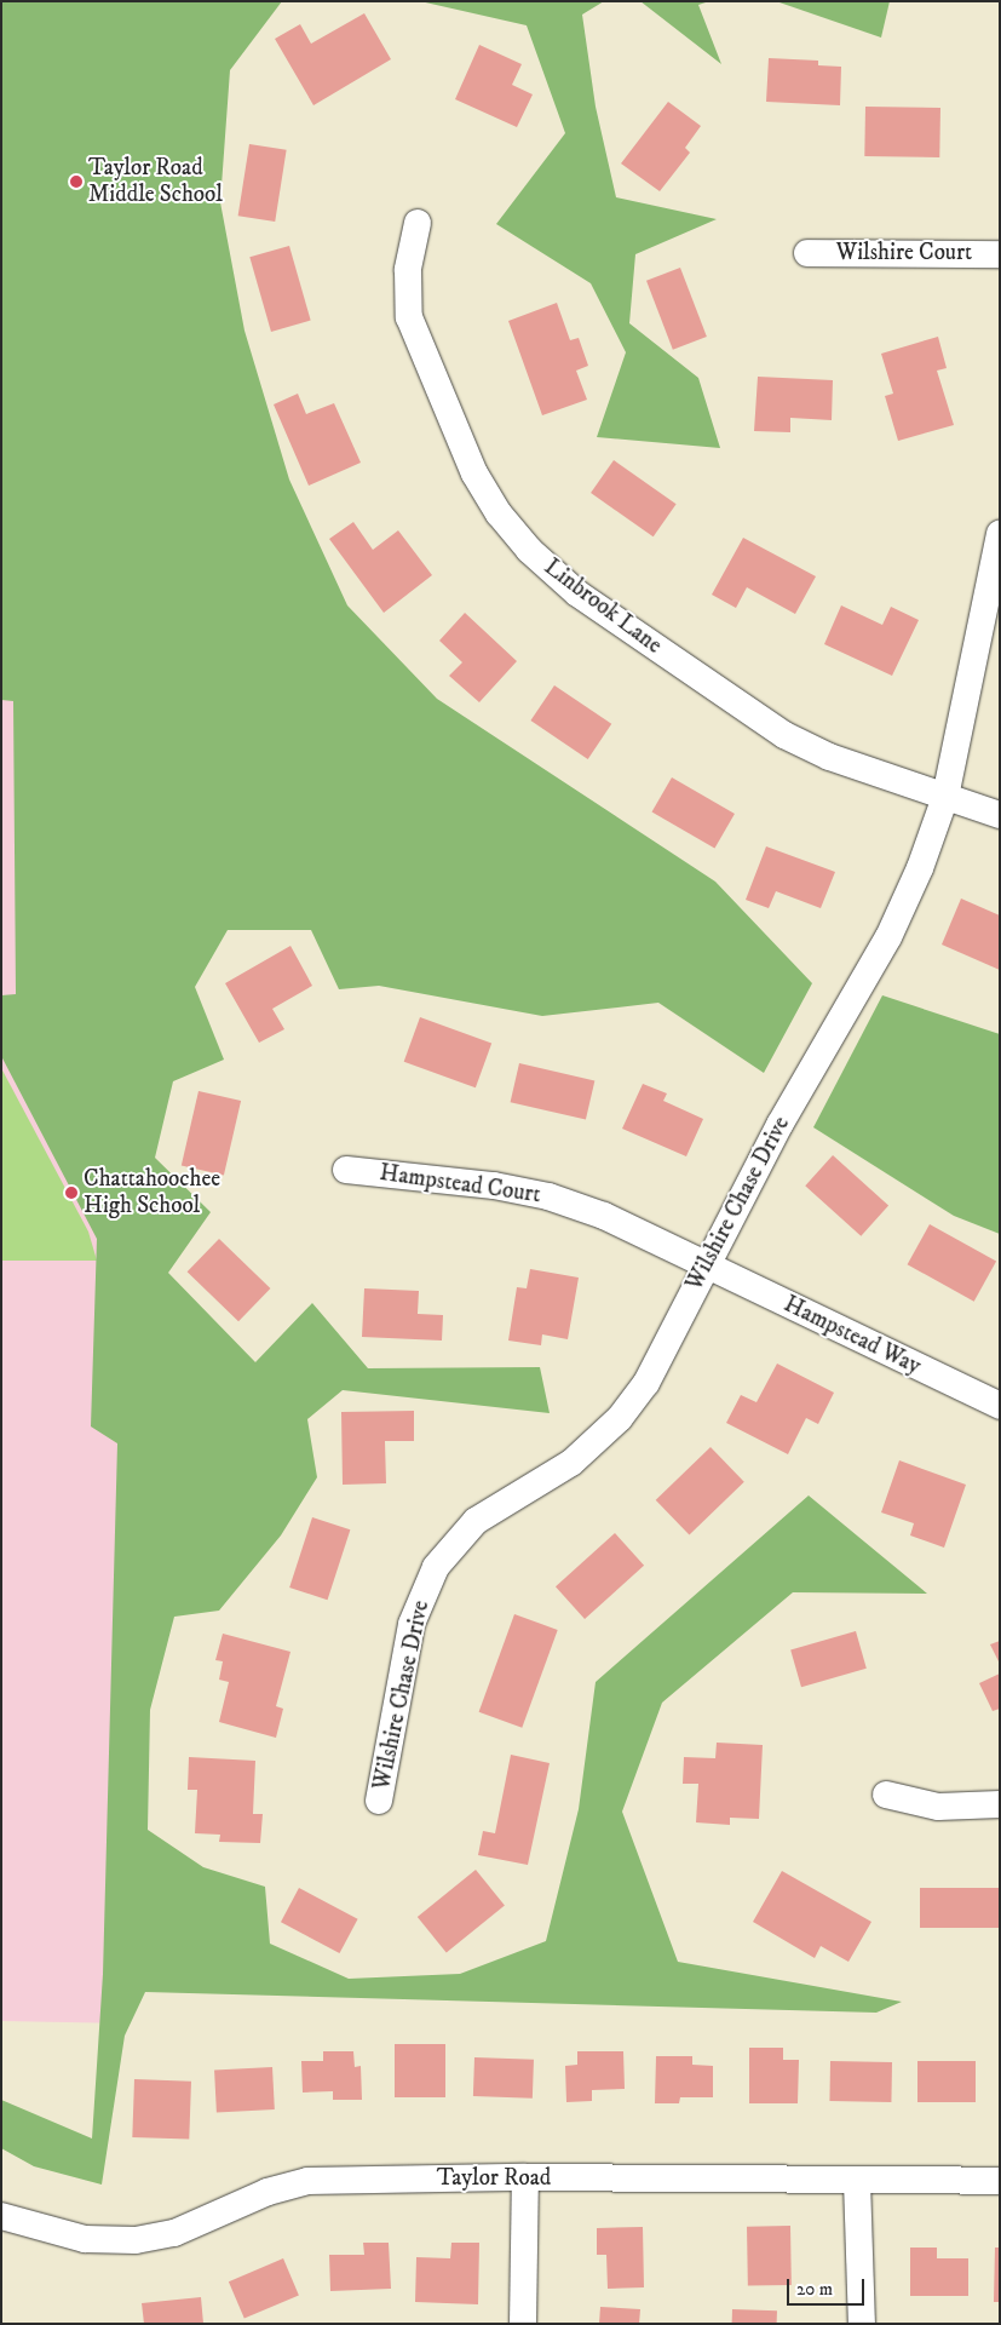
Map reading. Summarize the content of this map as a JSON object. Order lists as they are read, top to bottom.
{
  "streets": {
    "street": [
      "Wilshire Court",
      "Linbrook Lane",
      "Hampstead Court",
      "Wilshire Chase Drive",
      "Hampstead Way",
      "Taylor Road"
    ]
  },
  "crossings": [
    ["Linbrook Lane", "Wilshire Chase Drive"],
    ["Hampstead Court", "Wilshire Chase Drive"],
    ["Hampstead Court", "Hampstead Way"],
    ["Wilshire Chase Drive", "Hampstead Way"]
  ],
  "places": ["Taylor Road Middle School", "Chattahoochee High School"],
  "scale_bar": "20 m"
}
